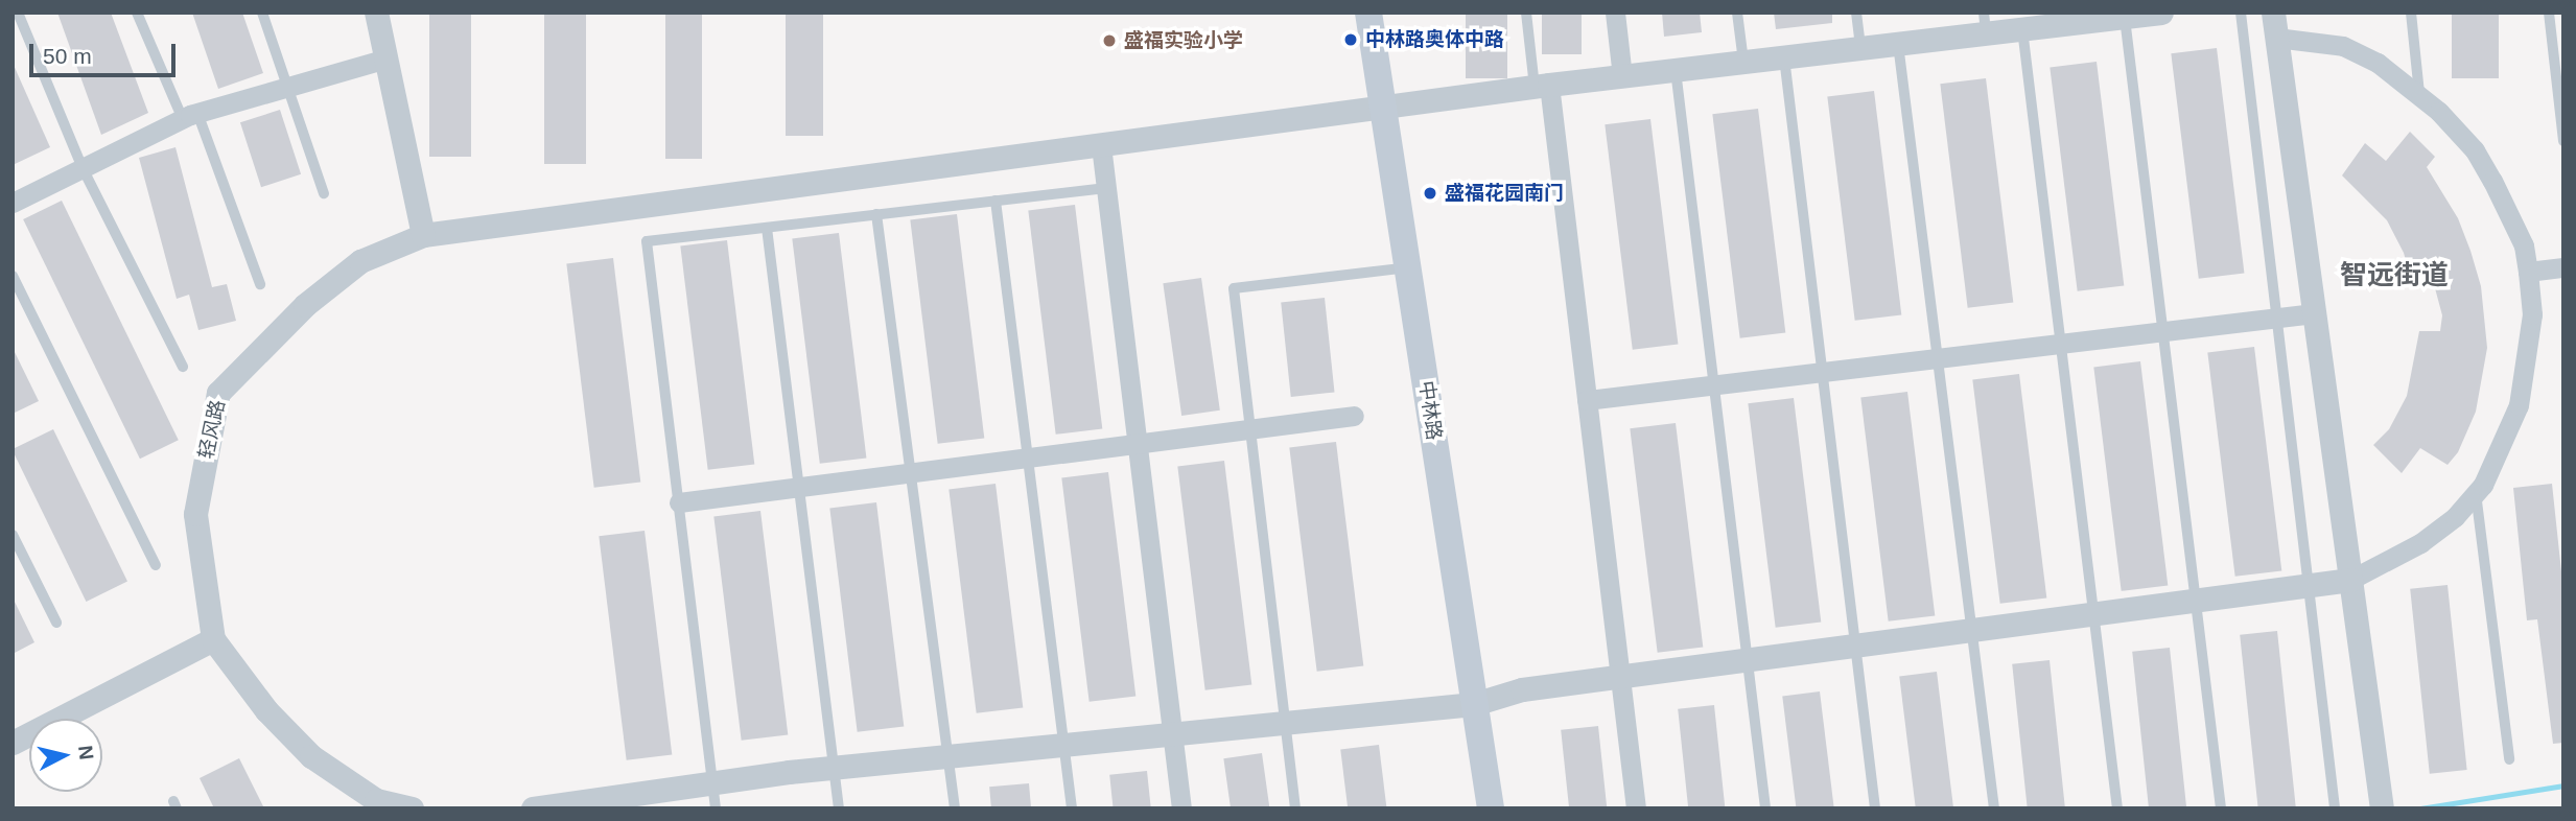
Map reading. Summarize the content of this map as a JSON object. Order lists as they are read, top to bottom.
{
  "streets": {
    "main road": ["中林路"],
    "street": ["轻风路"]
  },
  "crossings": [
    ["中林路", "轻风路"]
  ],
  "districts": ["智远街道"],
  "places": ["中林路奥体中路", "盛福实验小学", "盛福花园南门"],
  "scale_bar": "50 m",
  "north": "right"
}
